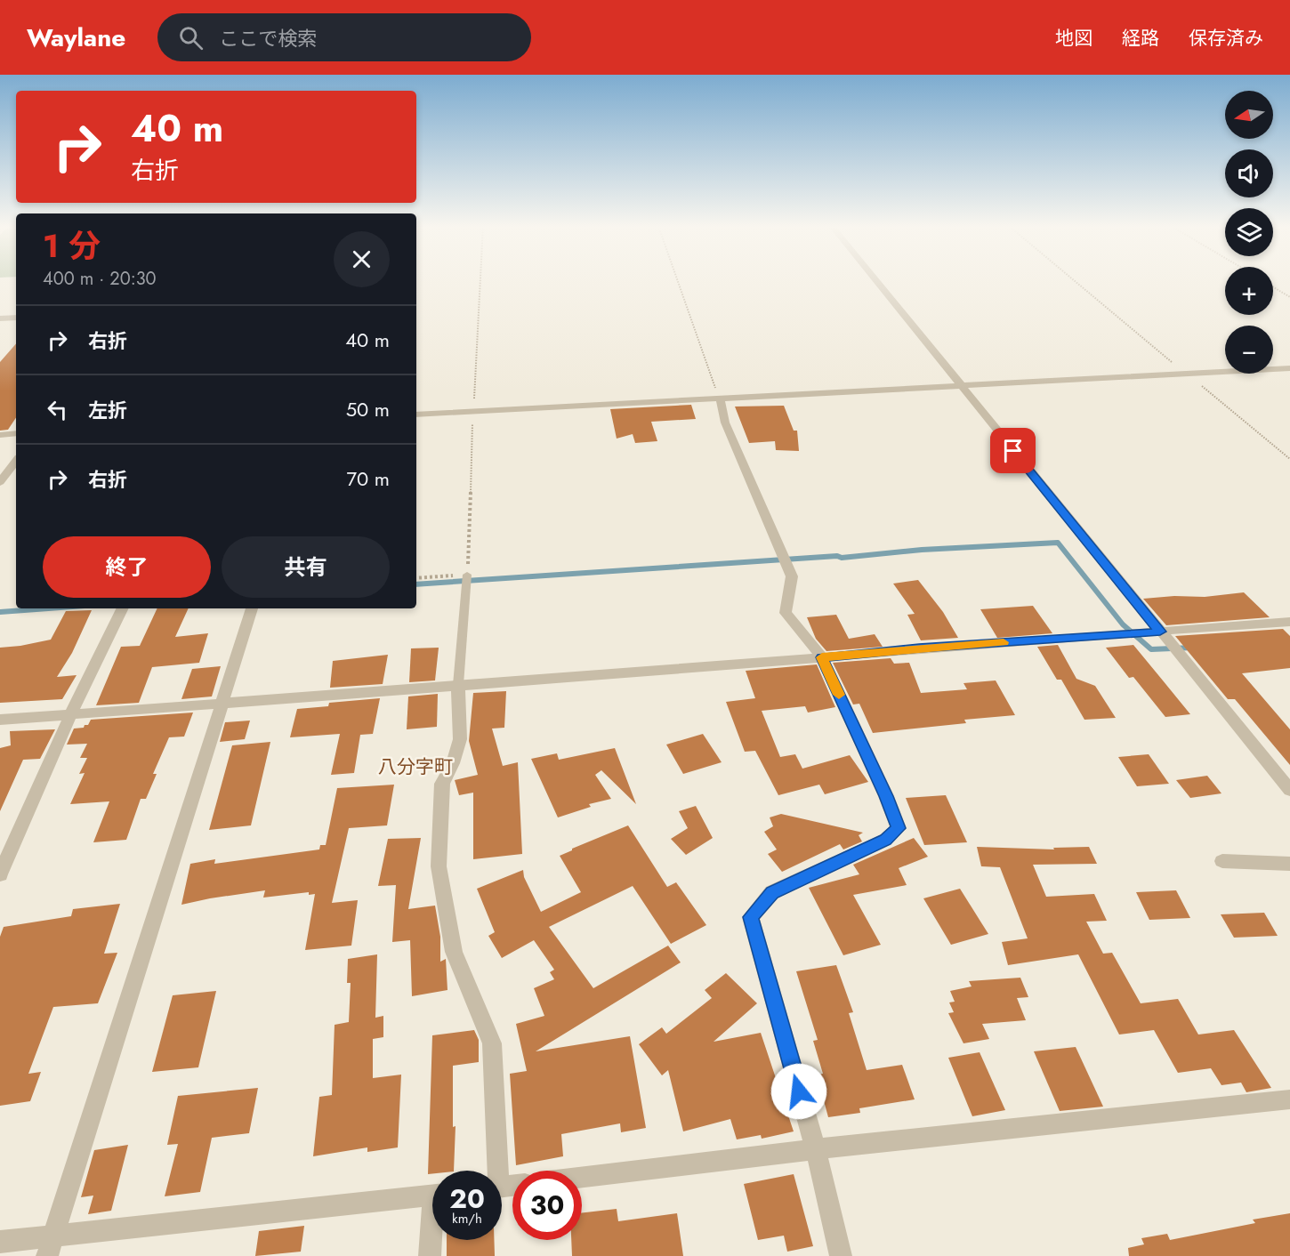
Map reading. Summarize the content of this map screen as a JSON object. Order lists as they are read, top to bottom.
{
  "districts": ["八分字町"],
  "north": "left",
  "page": {
    "header": "Waylane",
    "search": "ここで検索",
    "nav": ["地図", "経路", "保存済み"],
    "map_buttons": ["+", "−"],
    "turn": ["40 m", "右折"],
    "heading": ["1 分", "400 m · 20:30"],
    "list": [
      {
        "name": "右折",
        "value": "40 m"
      },
      {
        "name": "左折",
        "value": "50 m"
      },
      {
        "name": "右折",
        "value": "70 m"
      }
    ],
    "buttons": ["終了", "共有"],
    "speed": "20 km/h",
    "limit": "30"
  }
}
